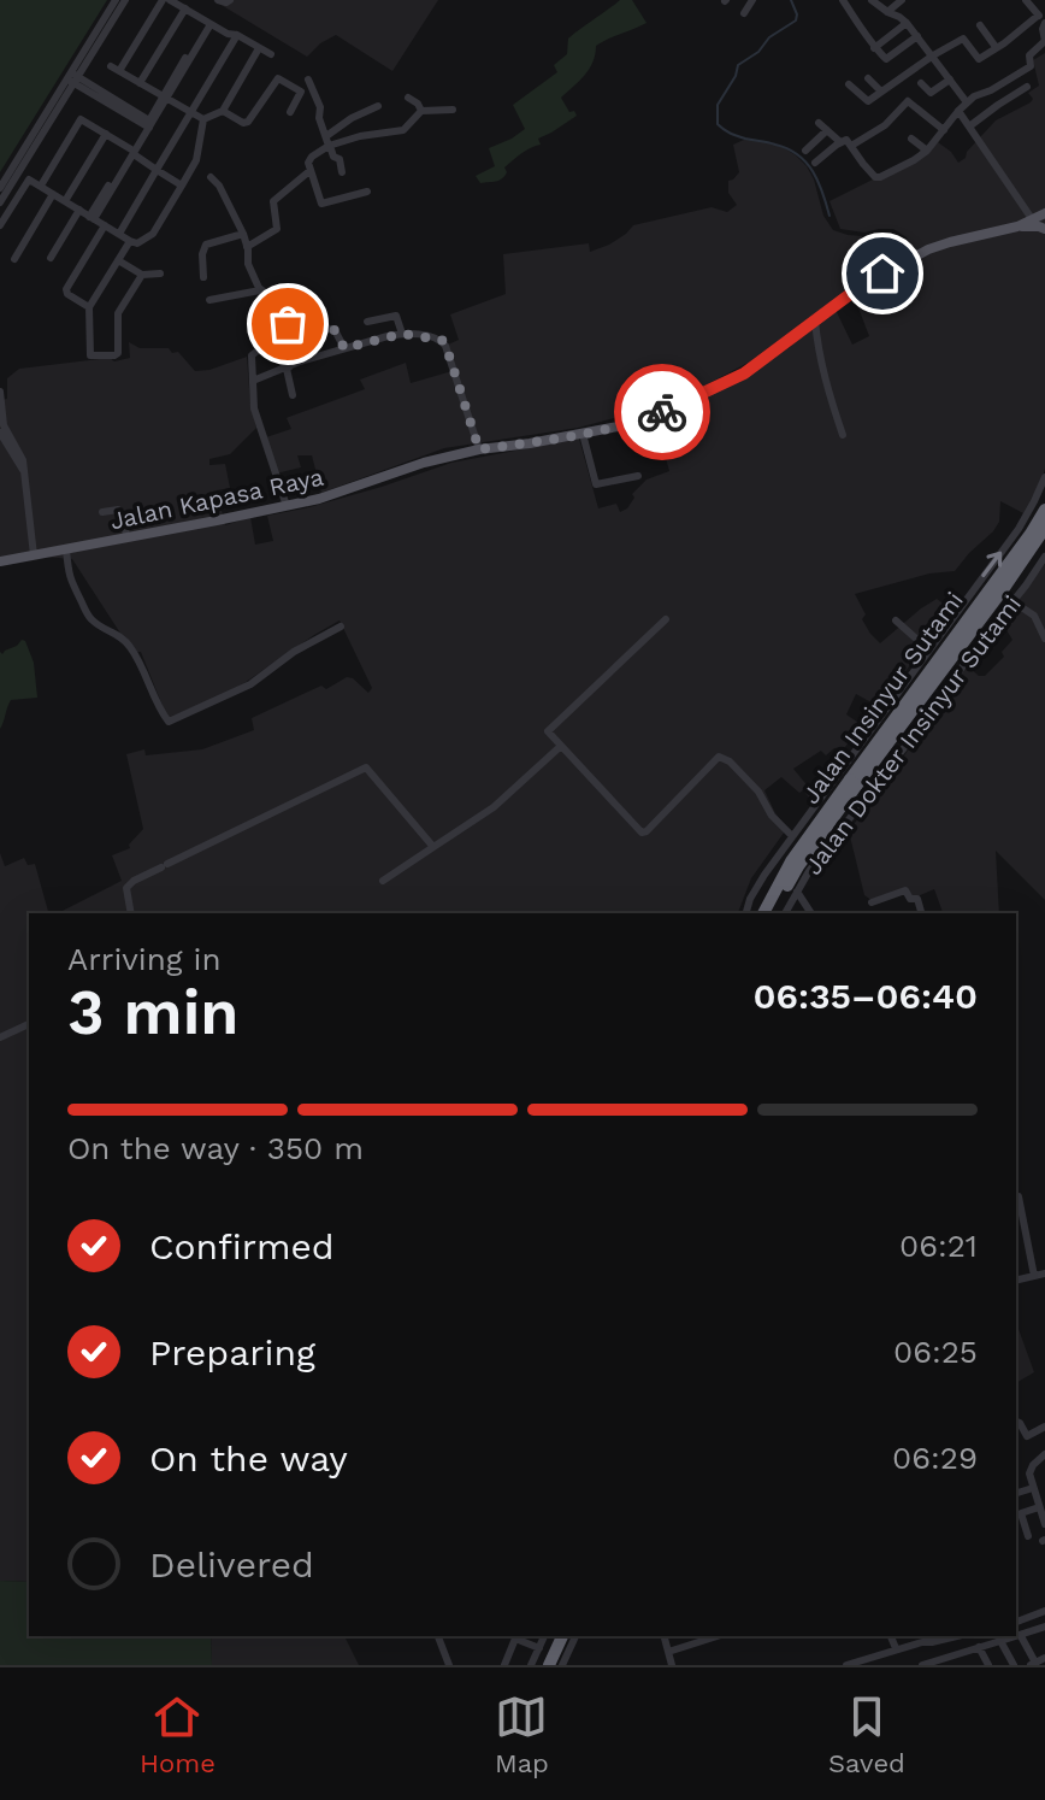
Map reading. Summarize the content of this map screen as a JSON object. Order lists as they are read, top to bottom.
{
  "streets": {
    "highway": ["Jalan Insinyur Sutami"],
    "main road": ["Jalan Kapasa Raya"],
    "street": ["Jalan Dokter Insinyur Sutami"]
  },
  "page": {
    "heading": ["3 min", "Arriving in", "06:35–06:40"],
    "bar": "On the way · 350 m",
    "list": [
      ["Confirmed", "06:21"],
      ["Preparing", "06:25"],
      ["On the way", "06:29"],
      "Delivered"
    ],
    "tabs": ["Home", "Map", "Saved"]
  }
}
